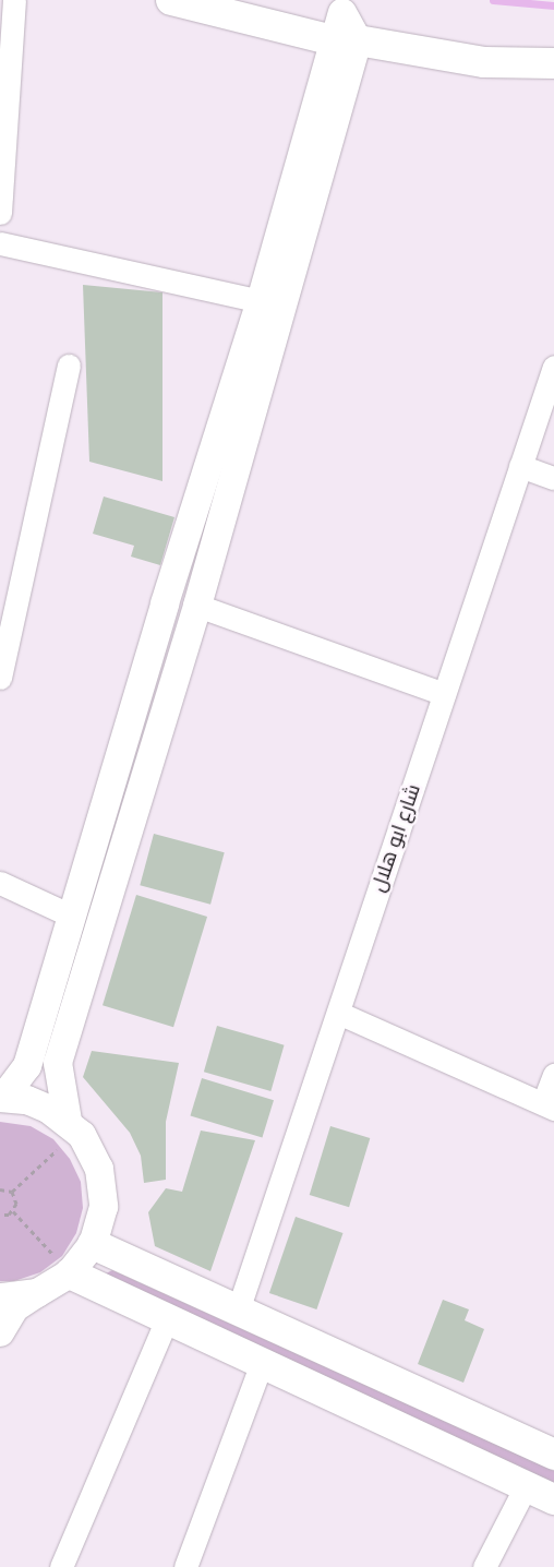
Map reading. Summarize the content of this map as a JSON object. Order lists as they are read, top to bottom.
{
  "streets": {
    "street": ["شارع ابو هلال"]
  }
}
